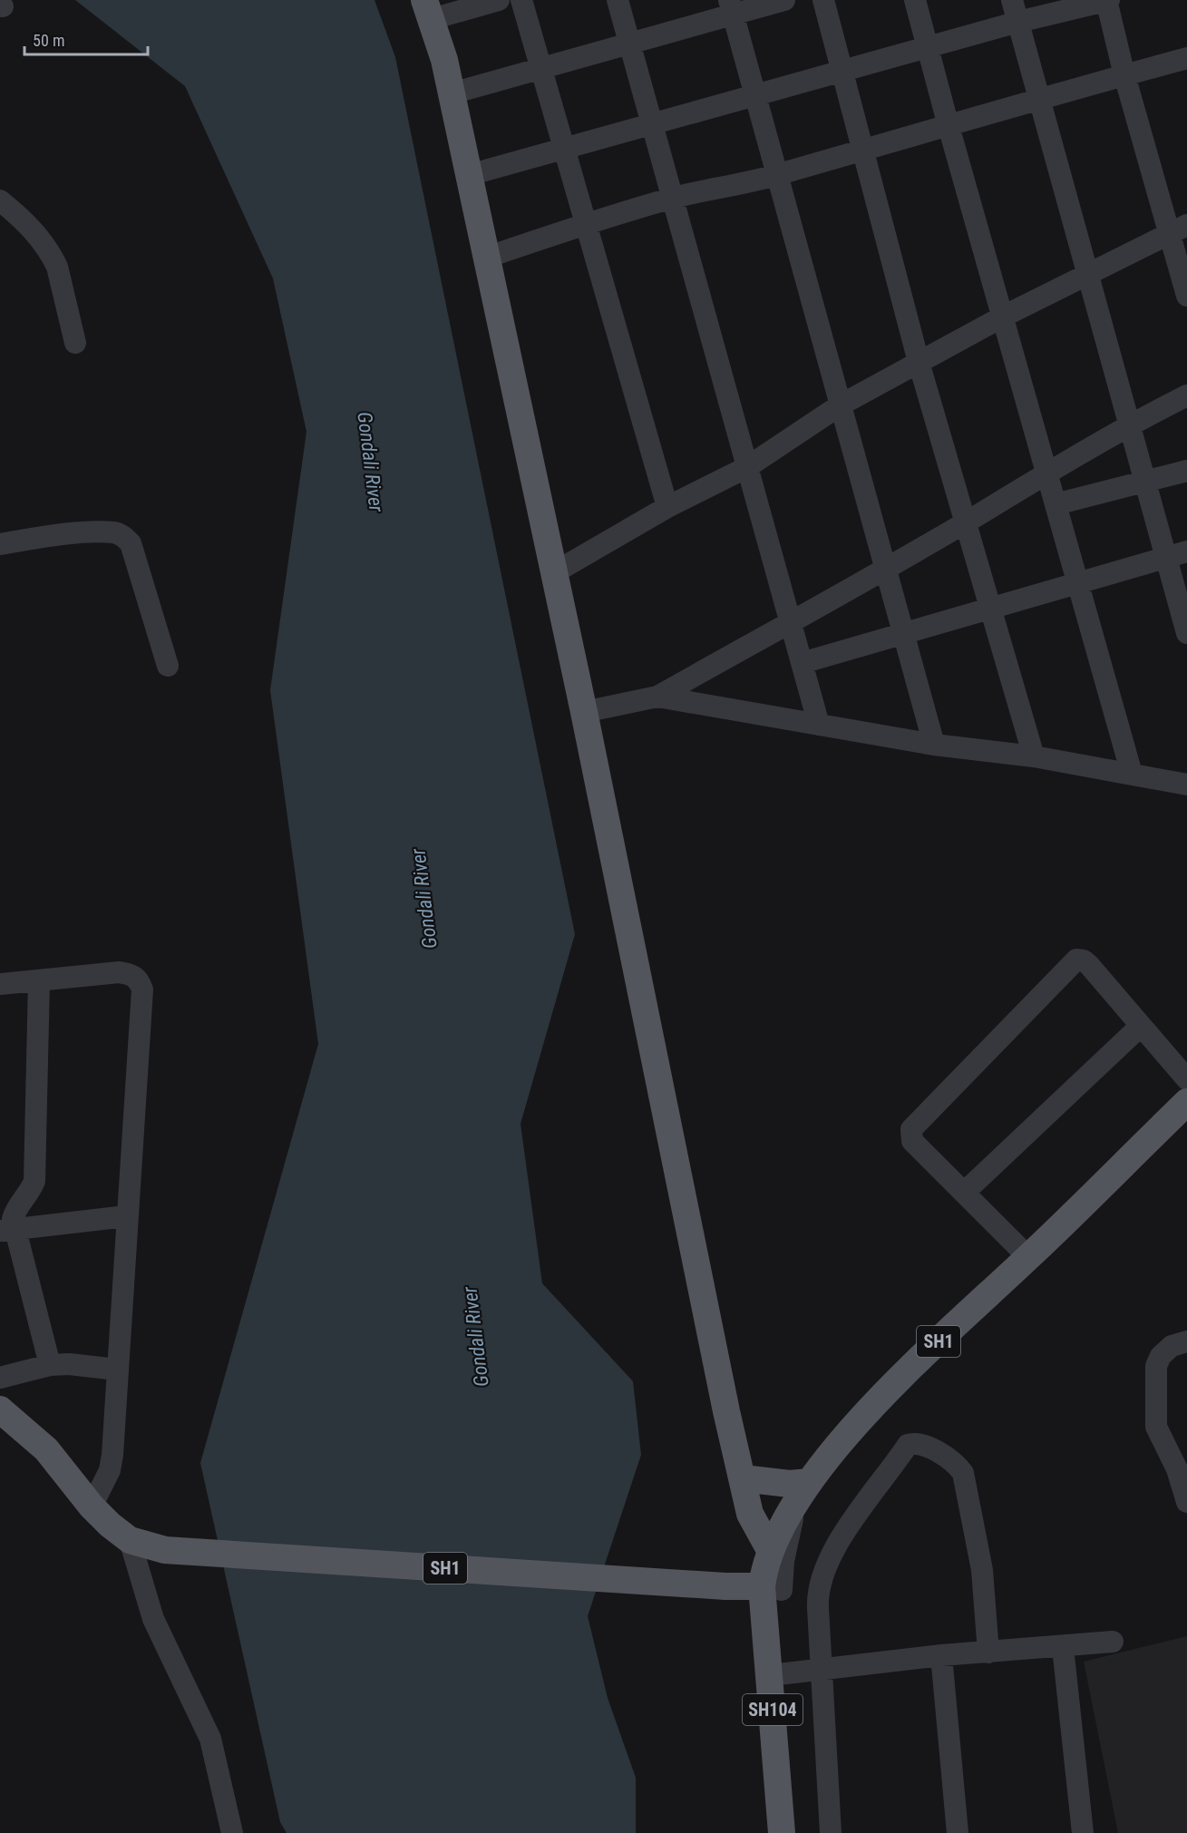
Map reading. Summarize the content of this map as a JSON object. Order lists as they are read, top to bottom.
{
  "streets": {
    "main road": ["SH1", "SH104"]
  },
  "crossings": [
    ["SH1", "SH104"]
  ],
  "water": ["Gondali River"],
  "scale_bar": "50 m"
}
